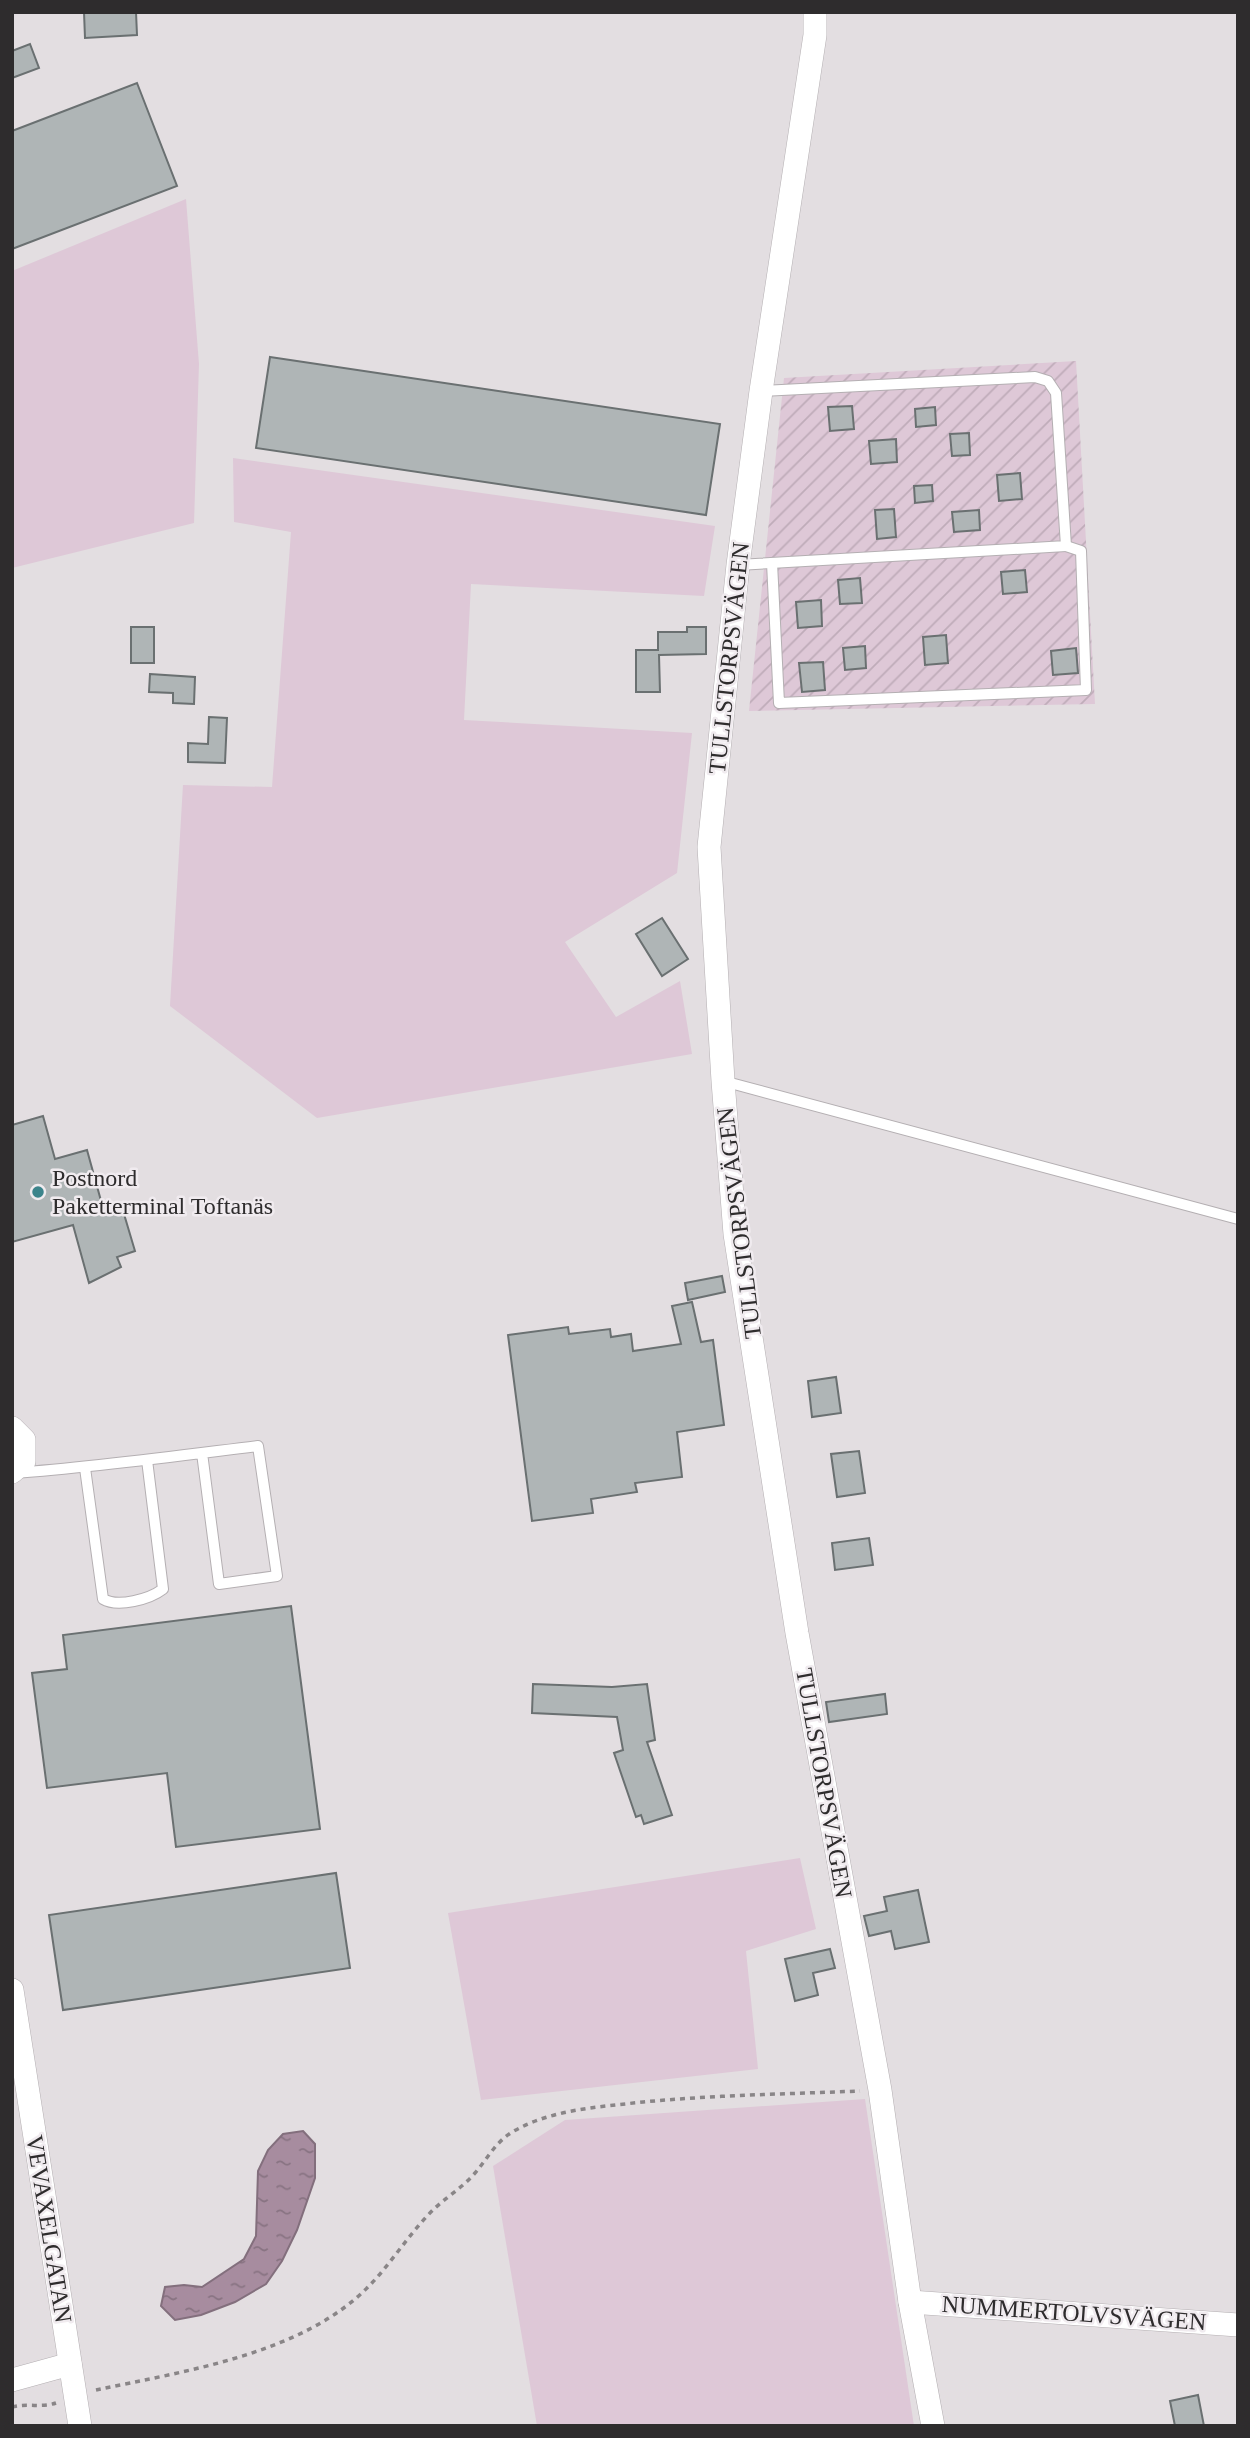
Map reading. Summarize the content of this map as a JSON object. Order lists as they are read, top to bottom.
{
  "streets": {
    "street": ["TULLSTORPSVÄGEN", "VEVAXELGATAN", "NUMMERTOLVSVÄGEN"]
  },
  "crossings": [
    ["TULLSTORPSVÄGEN", "NUMMERTOLVSVÄGEN"]
  ],
  "places": ["Postnord Paketterminal Toftanäs"]
}
